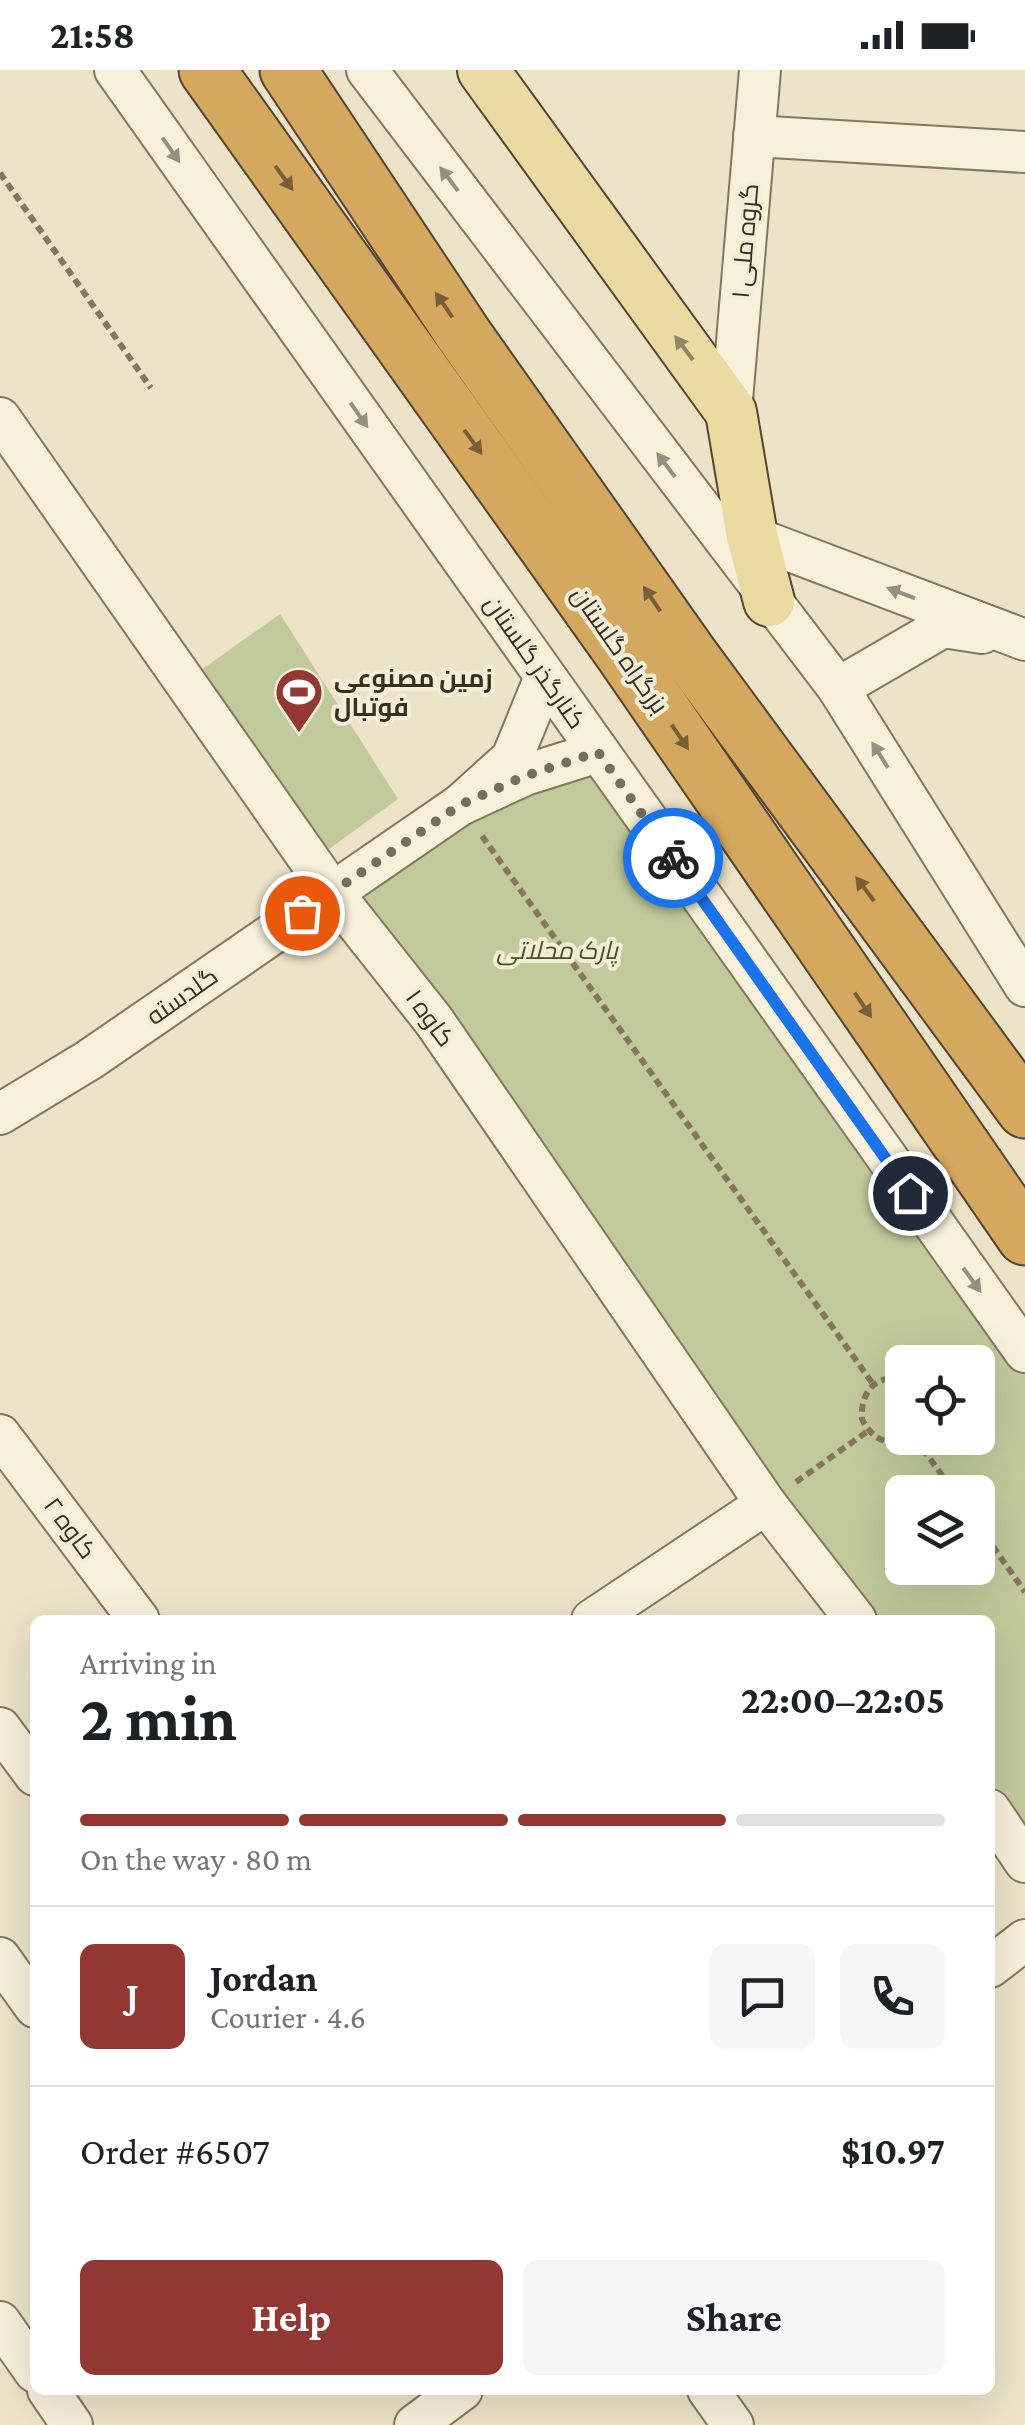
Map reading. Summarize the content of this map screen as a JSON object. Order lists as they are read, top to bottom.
{
  "streets": {
    "highway": ["بزرگراه گلستان"],
    "street": [
      "گروه ملی ۱",
      "کنارگذر گلستان",
      "گلدسته",
      "کاوه ۱",
      "کاوه ۲"
    ]
  },
  "crossings": [
    ["گلدسته", "کاوه ۱"]
  ],
  "parks": ["پارک محلاتی"],
  "places": {
    "sports": ["زمین مصنوعی فوتبال"]
  },
  "page": {
    "status": "21:58",
    "heading": ["2 min", "Arriving in", "22:00–22:05"],
    "panel": [
      "Jordan",
      "Courier · 4.6",
      "Order #6507",
      "$10.97"
    ],
    "bar": "On the way · 80 m",
    "round": "J",
    "buttons": ["Help", "Share"]
  }
}
